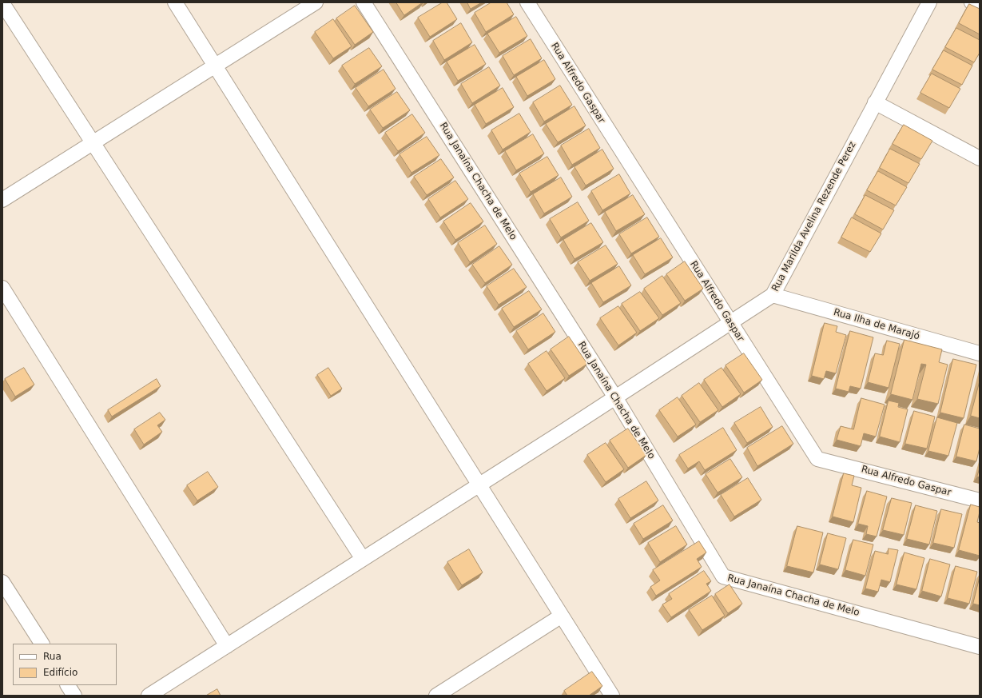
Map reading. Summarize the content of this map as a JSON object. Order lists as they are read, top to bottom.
{
  "streets": {
    "street": [
      "Rua Alfredo Gaspar",
      "Rua Janaína Chacha de Melo",
      "Rua Marilda Avelina Rezende Perez",
      "Rua Ilha de Marajó"
    ]
  },
  "crossings": [
    ["Rua Alfredo Gaspar", "Rua Marilda Avelina Rezende Perez"],
    ["Rua Janaína Chacha de Melo", "Rua Marilda Avelina Rezende Perez"],
    ["Rua Marilda Avelina Rezende Perez", "Rua Ilha de Marajó"]
  ],
  "legend": ["Rua", "Edifício"]
}
